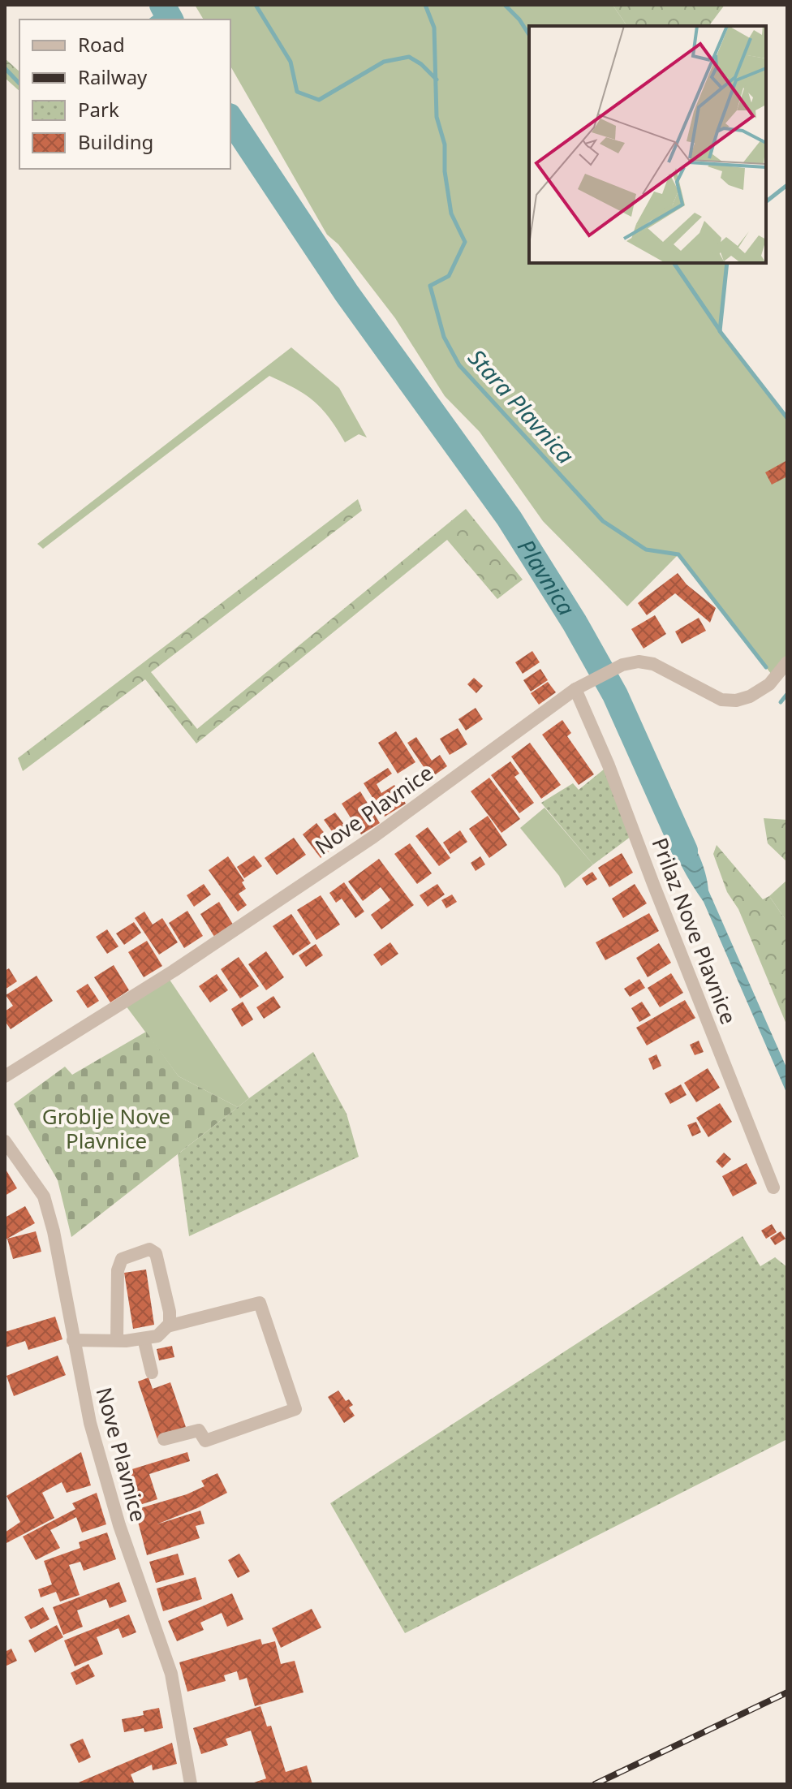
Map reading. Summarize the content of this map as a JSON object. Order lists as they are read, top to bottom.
{
  "streets": {
    "street": ["Nove Plavnice", "Prilaz Nove Plavnice"]
  },
  "crossings": [
    ["Nove Plavnice", "Prilaz Nove Plavnice"]
  ],
  "water": ["Stara Plavnica", "Plavnica"],
  "parks": ["Groblje Nove Plavnice"],
  "legend": [
    "Road",
    "Railway",
    "Park",
    "Building"
  ]
}
